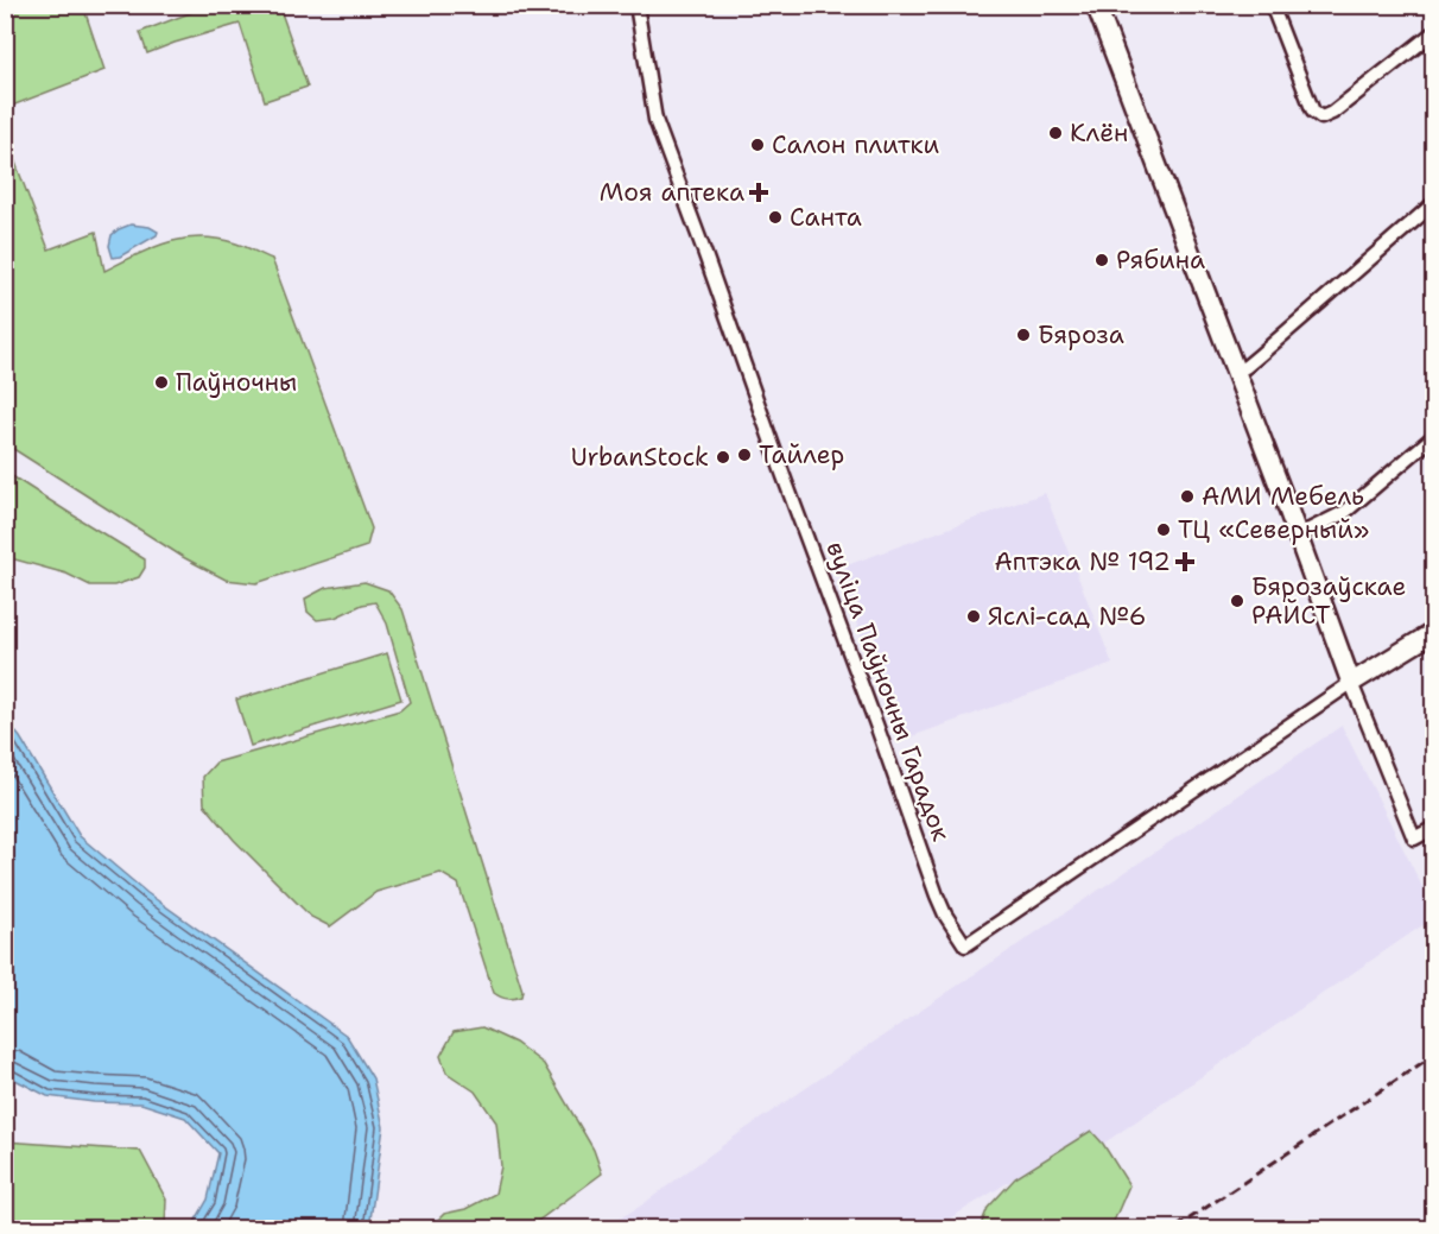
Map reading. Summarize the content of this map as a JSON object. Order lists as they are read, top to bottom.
{
  "streets": {
    "street": ["вуліца Паўночны Гарадок"]
  },
  "places": {
    "other": [
      "Клён",
      "Салон плитки",
      "Санта",
      "Рябина",
      "Бяроза",
      "Паўночны",
      "Тайлер",
      "UrbanStock",
      "АМИ Мебель",
      "ТЦ «Северный»",
      "Бярозаўскае РАЙСТ",
      "Яслі-сад №6"
    ],
    "health": ["Моя аптека", "Аптэка № 192"]
  }
}
